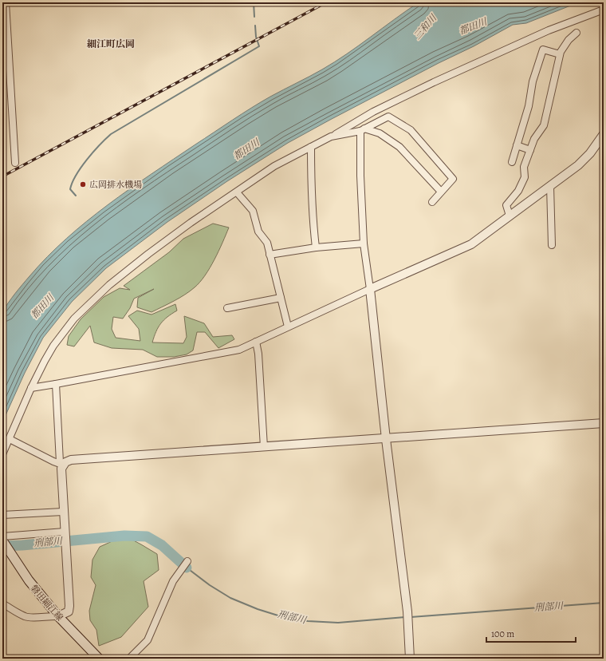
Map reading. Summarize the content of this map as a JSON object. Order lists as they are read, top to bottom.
{
  "streets": {
    "main road": ["磐田細江線"]
  },
  "districts": ["細江町広岡"],
  "water": ["都田川", "三和川", "刑部川"],
  "places": ["広岡排水機場"],
  "scale_bar": "100 m"
}
